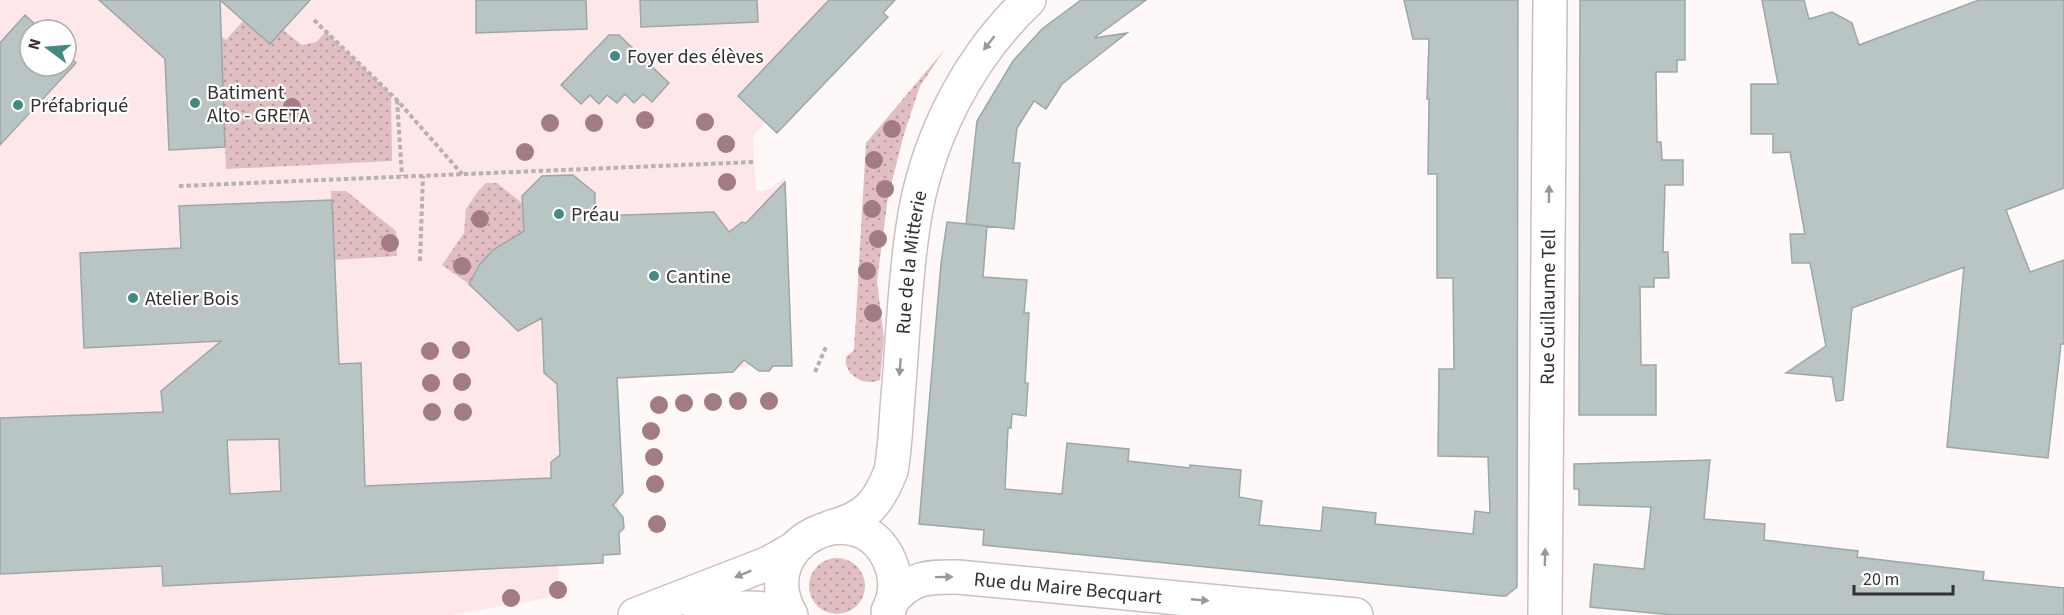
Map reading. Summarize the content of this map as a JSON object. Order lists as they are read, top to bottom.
{
  "streets": {
    "street": ["Rue de la Mitterie", "Rue Guillaume Tell", "Rue du Maire Becquart"]
  },
  "one_way": ["Rue de la Mitterie", "Rue Guillaume Tell", "Rue du Maire Becquart"],
  "places": [
    "Foyer des élèves",
    "Batiment Alto - GRETA",
    "Préfabriqué",
    "Préau",
    "Cantine",
    "Atelier Bois"
  ],
  "scale_bar": "20 m",
  "north": "left"
}
